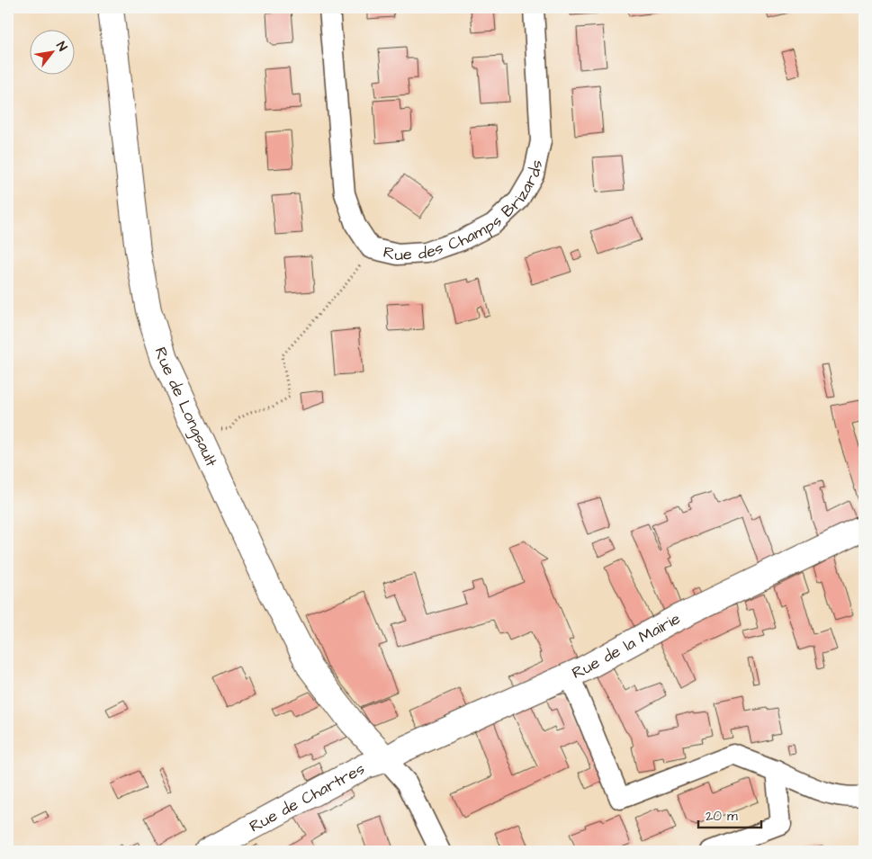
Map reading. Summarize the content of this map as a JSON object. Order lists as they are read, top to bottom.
{
  "streets": {
    "street": [
      "Rue des Champs Brizards",
      "Rue de Longsault",
      "Rue de la Mairie",
      "Rue de Chartres"
    ]
  },
  "crossings": [
    ["Rue de Longsault", "Rue de la Mairie"],
    ["Rue de Longsault", "Rue de Chartres"],
    ["Rue de la Mairie", "Rue de Chartres"]
  ],
  "scale_bar": "20 m",
  "north": "top right"
}
